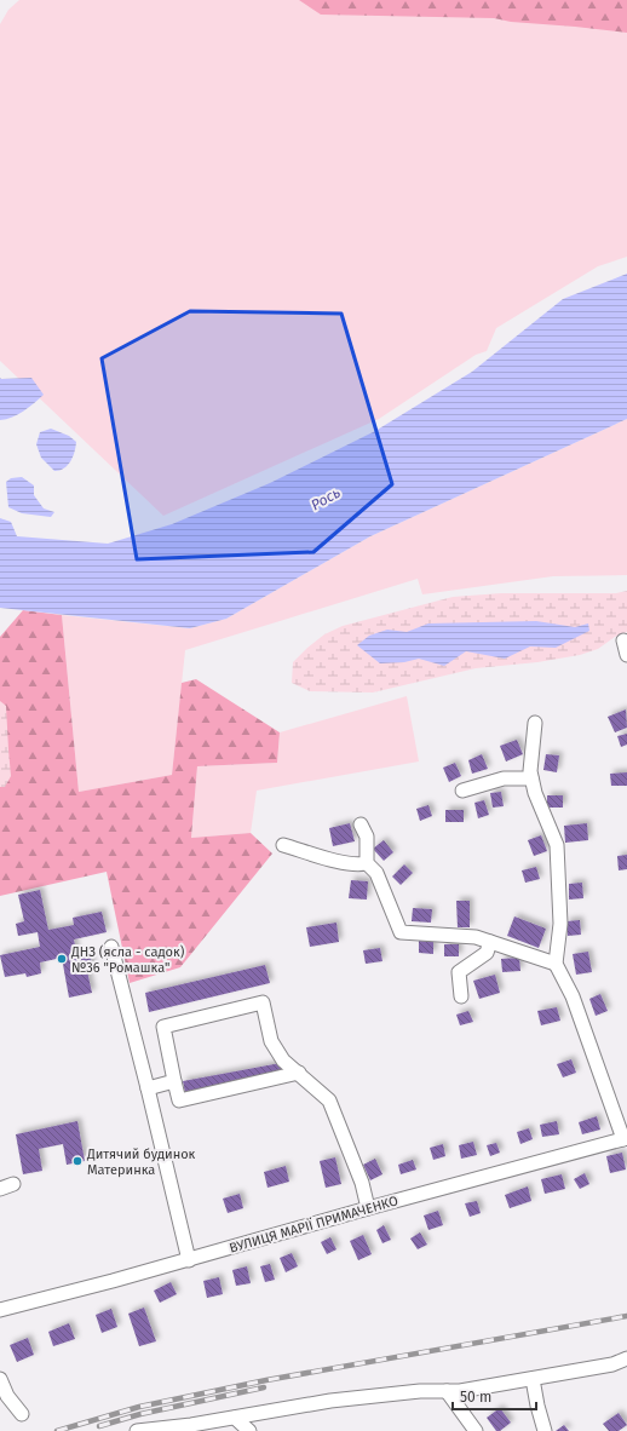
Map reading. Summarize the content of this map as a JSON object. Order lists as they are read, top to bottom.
{
  "streets": {
    "street": ["ВУЛИЦЯ МАРІЇ ПРИМАЧЕНКО"]
  },
  "water": ["Рось"],
  "places": ["ДНЗ (ясла - садок) №36 \"Ромашка\"", "Дитячий будинок Материнка"],
  "scale_bar": "50 m"
}
